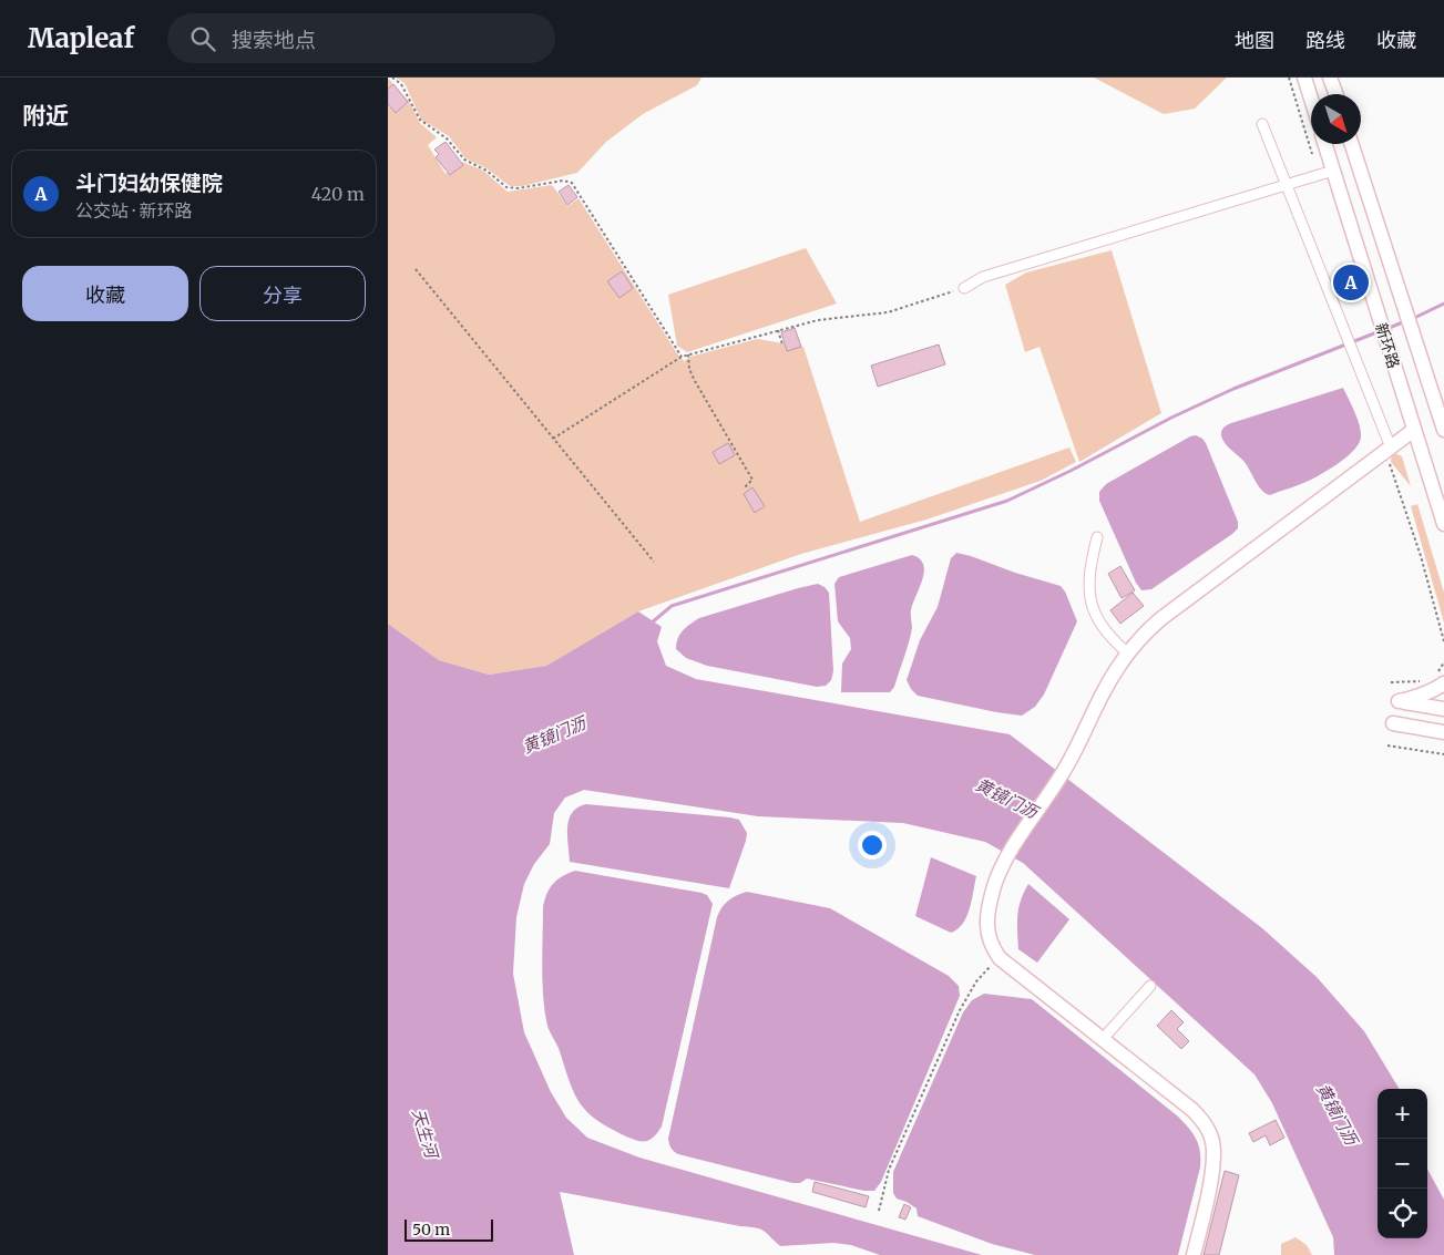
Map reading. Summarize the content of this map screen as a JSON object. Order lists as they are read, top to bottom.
{
  "streets": {
    "street": ["新环路"]
  },
  "water": ["黄镜门沥", "天生河"],
  "scale_bar": "50 m",
  "north": "bottom right",
  "page": {
    "header": "Mapleaf",
    "search": "搜索地点",
    "nav": ["地图", "路线", "收藏"],
    "heading": "附近",
    "list": [
      {
        "mark": "A",
        "name": "斗门妇幼保健院",
        "note": "公交站 · 新环路",
        "value": "420 m"
      }
    ],
    "buttons": ["收藏", "分享"],
    "pins": "A",
    "map_buttons": ["+", "−"],
    "scale": "50 m"
  }
}
